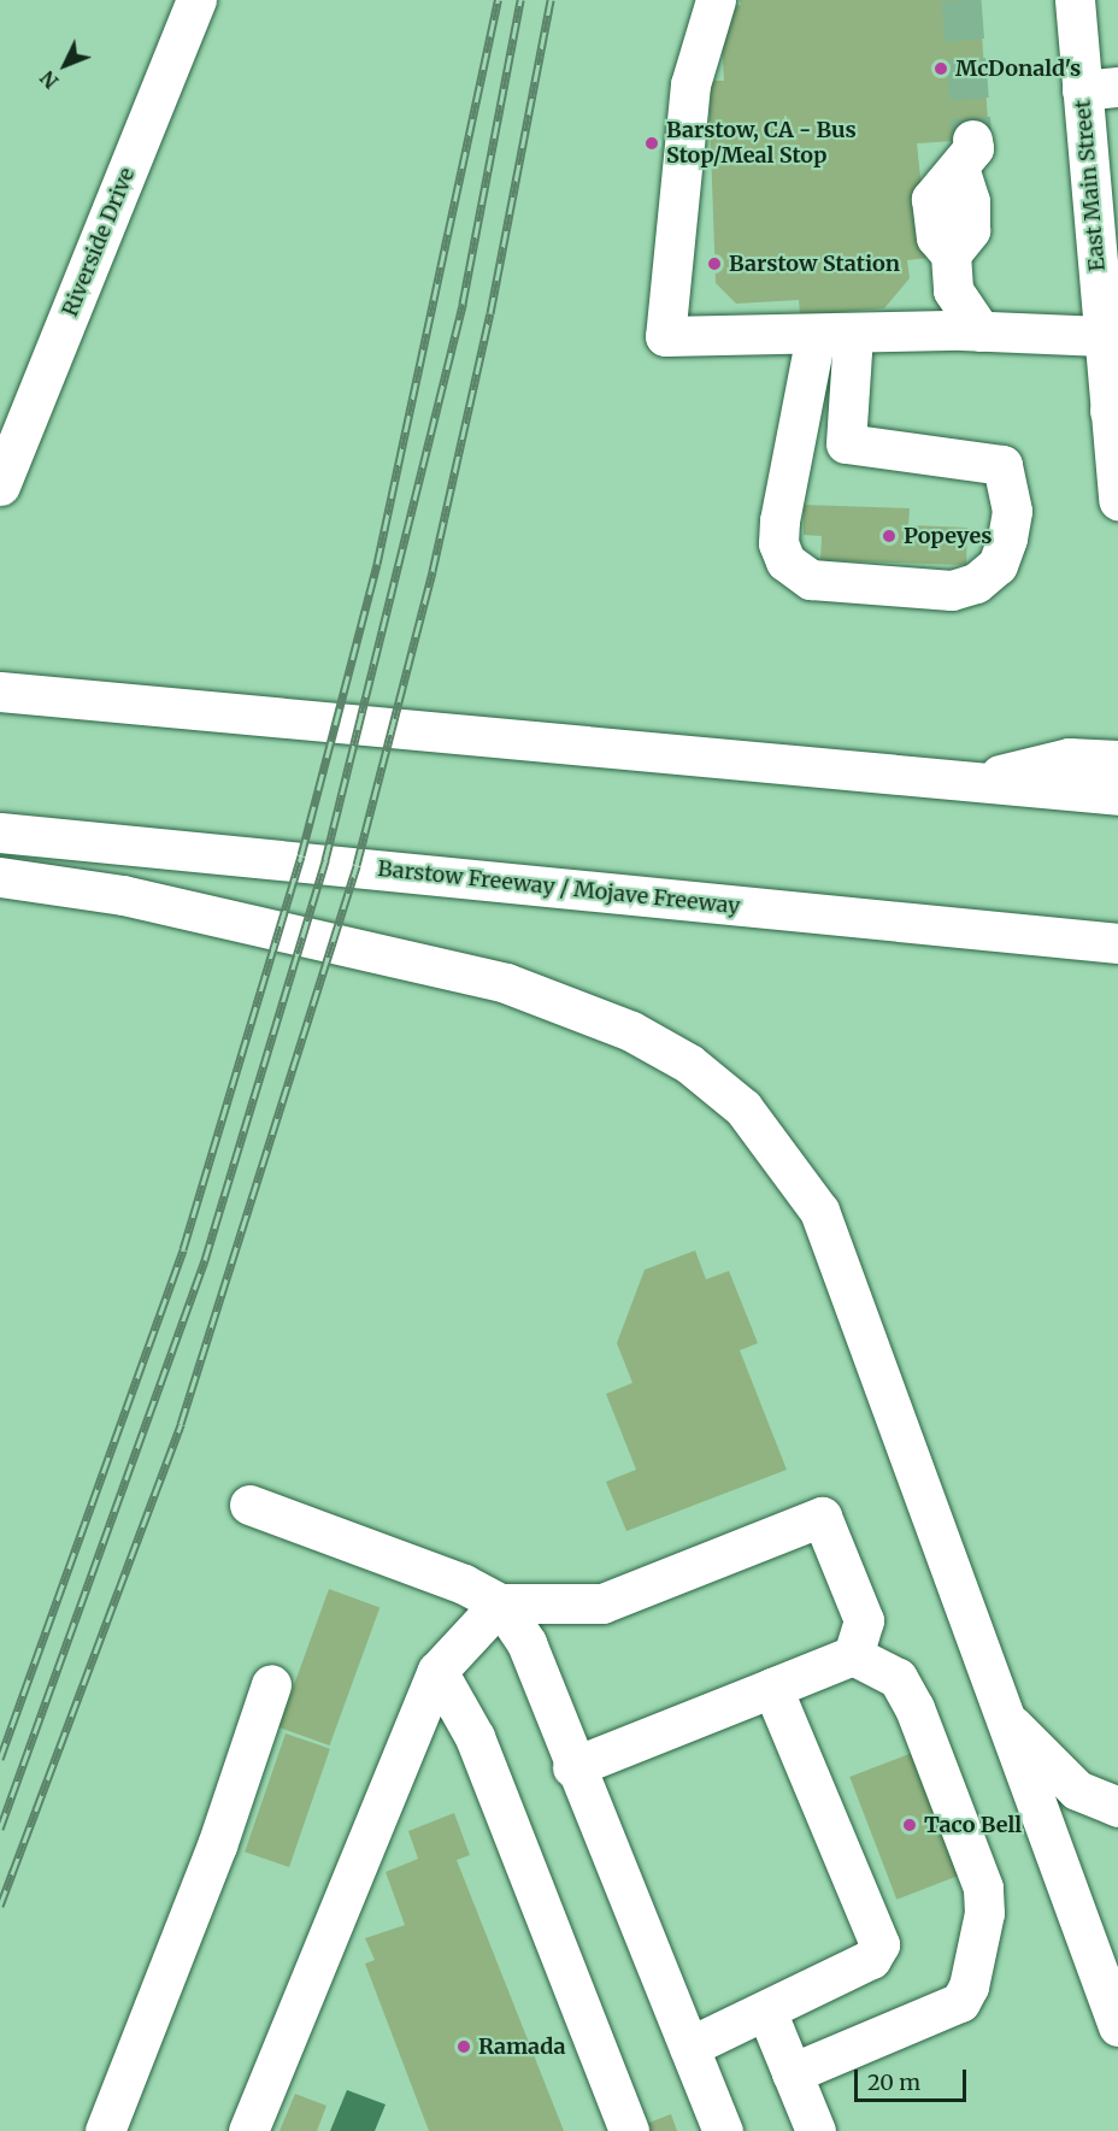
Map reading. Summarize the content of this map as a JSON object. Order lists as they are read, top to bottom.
{
  "streets": {
    "main road": ["East Main Street", "Riverside Drive", "Barstow Freeway / Mojave Freeway"]
  },
  "places": [
    "McDonald's",
    "Barstow, CA - Bus Stop/Meal Stop",
    "Barstow Station",
    "Popeyes",
    "Taco Bell",
    "Ramada"
  ],
  "scale_bar": "20 m",
  "north": "bottom left"
}
